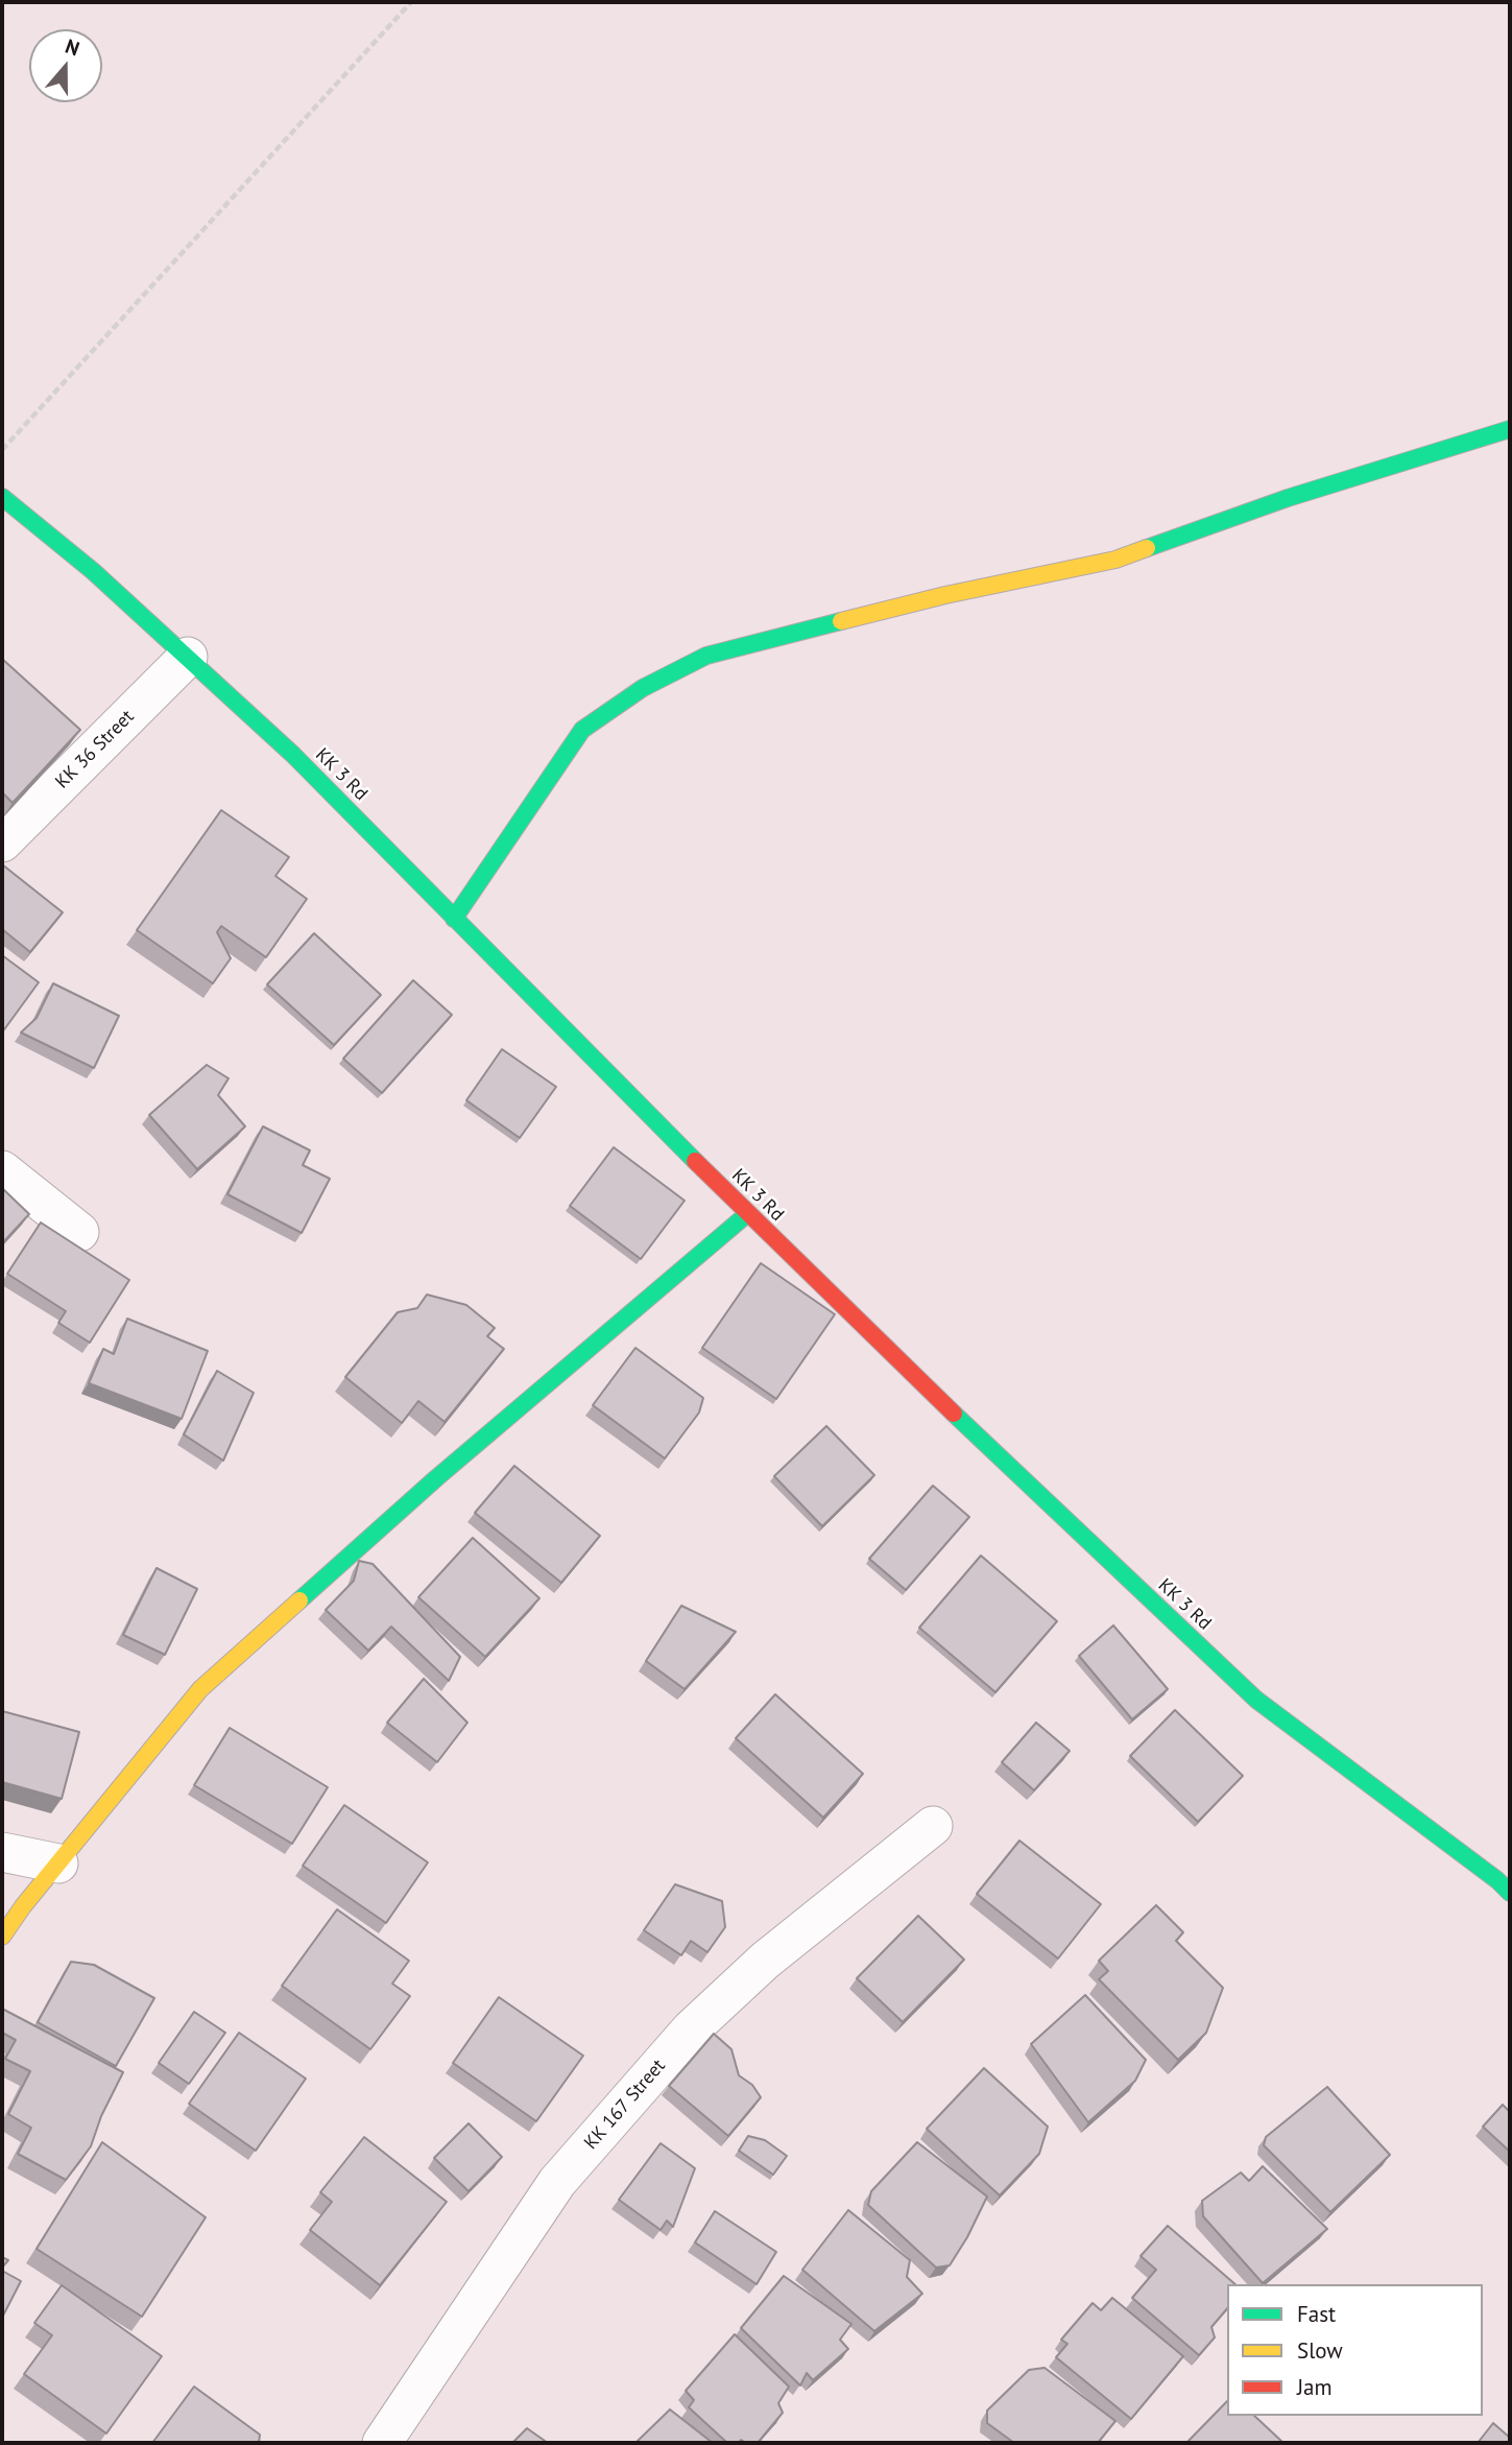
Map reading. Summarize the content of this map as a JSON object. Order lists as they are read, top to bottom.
{
  "streets": {
    "main road": ["KK 3 Rd"],
    "street": ["KK 36 Street", "KK 167 Street"]
  },
  "crossings": [
    ["KK 36 Street", "KK 3 Rd"]
  ],
  "legend": ["Fast", "Slow", "Jam"],
  "north": "top"
}
